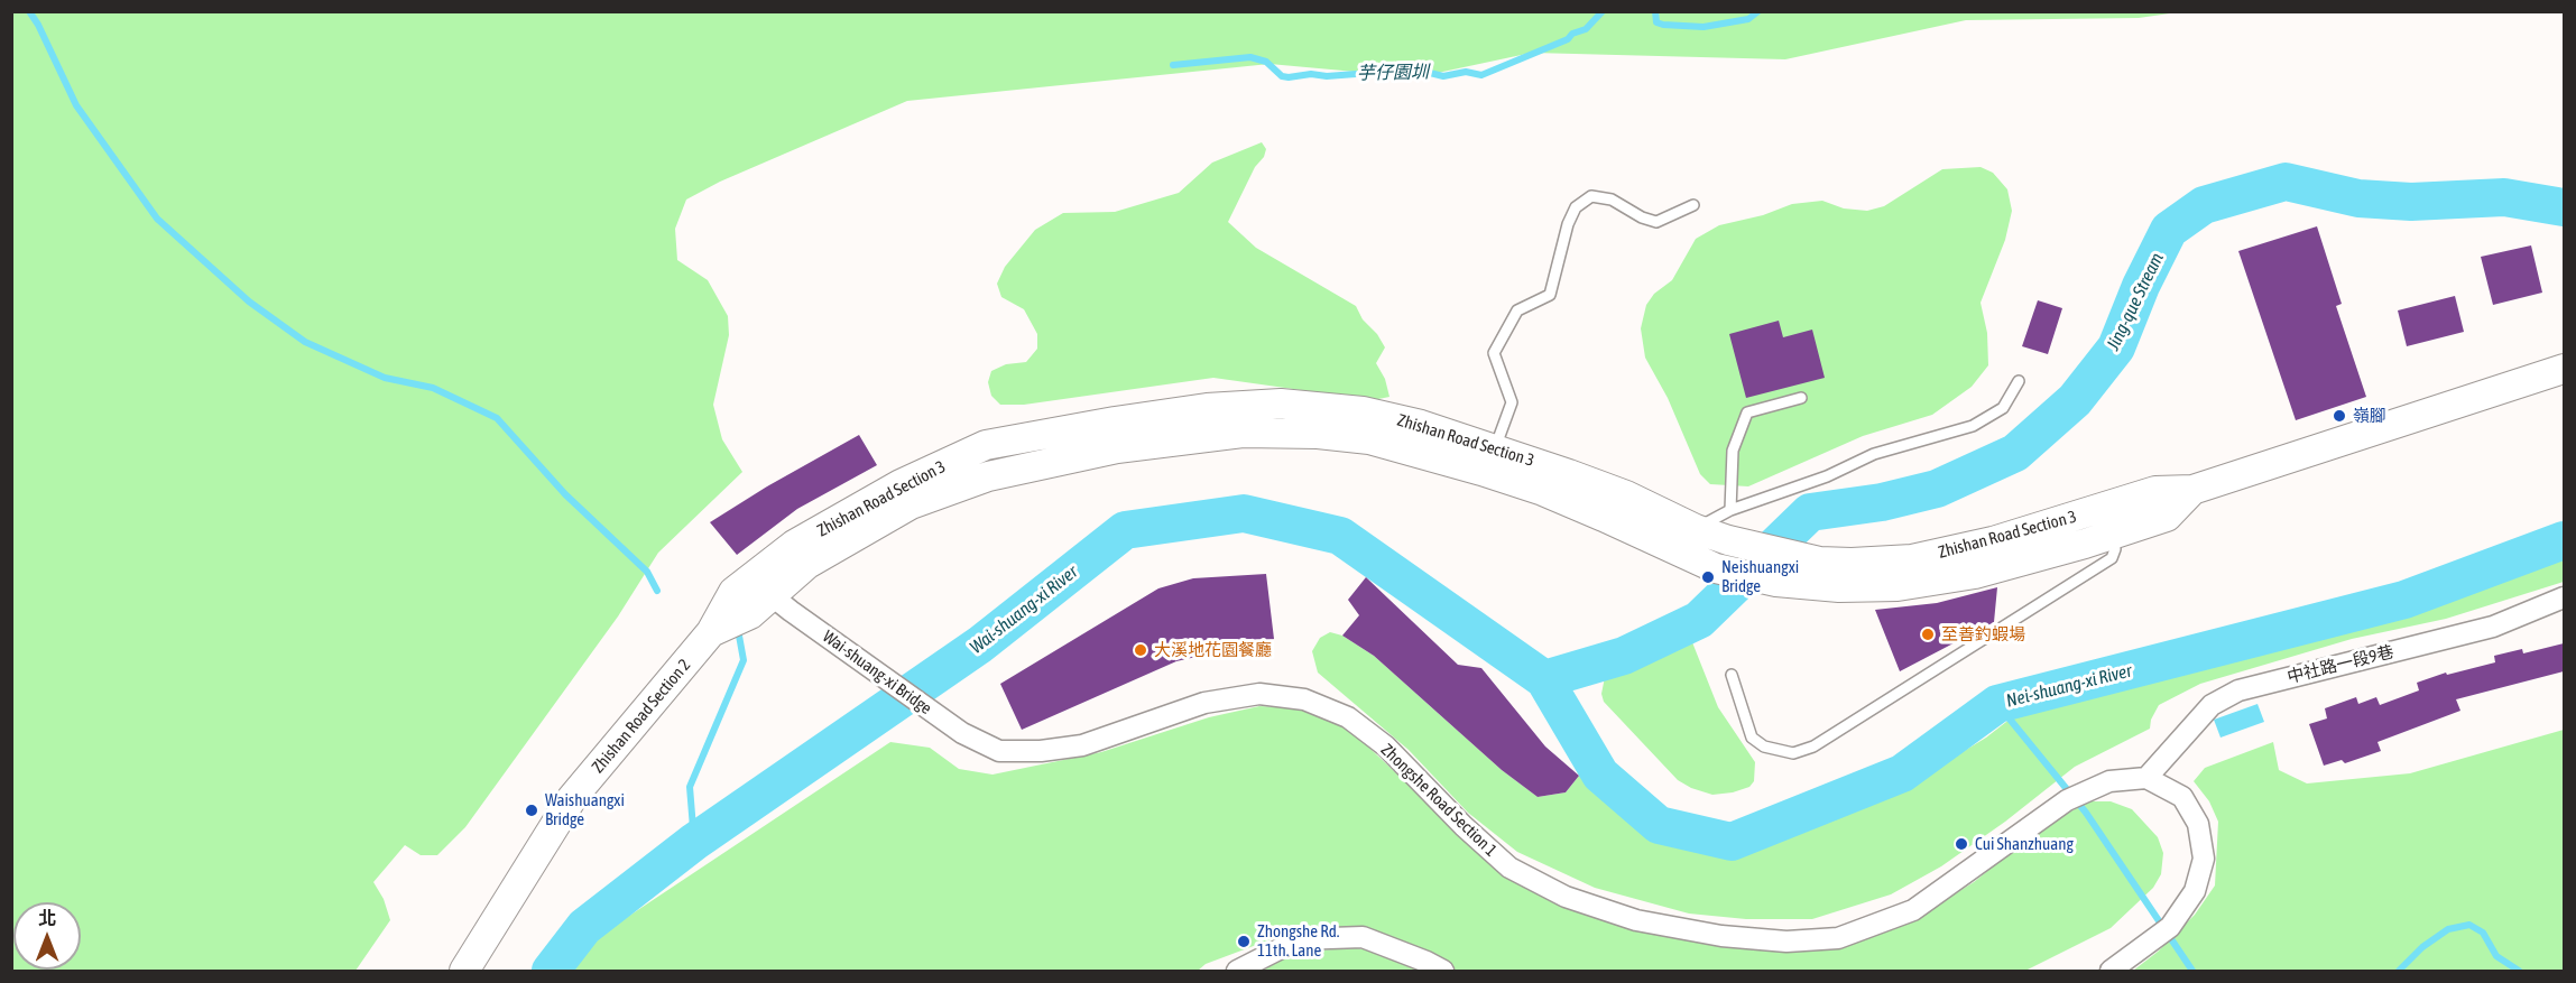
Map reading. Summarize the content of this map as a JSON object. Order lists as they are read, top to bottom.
{
  "streets": {
    "street": [
      "Zhishan Road Section 3",
      "中社路一段9巷",
      "Wai-shuang-xi Bridge",
      "Zhishan Road Section 2",
      "Zhongshe Road Section 1"
    ]
  },
  "crossings": [
    ["Zhishan Road Section 3", "Wai-shuang-xi Bridge"],
    ["Zhishan Road Section 3", "Zhishan Road Section 2"],
    ["中社路一段9巷", "Zhongshe Road Section 1"],
    ["Wai-shuang-xi Bridge", "Zhishan Road Section 2"],
    ["Wai-shuang-xi Bridge", "Zhongshe Road Section 1"]
  ],
  "water": [
    "芋仔園圳",
    "Jing-que Stream",
    "Wai-shuang-xi River",
    "Nei-shuang-xi River"
  ],
  "places": [
    "嶺腳",
    "Neishuangxi Bridge",
    "至善釣蝦場",
    "大溪地花園餐廳",
    "Waishuangxi Bridge",
    "Cui Shanzhuang",
    "Zhongshe Rd. 11th. Lane"
  ],
  "north": "top"
}
